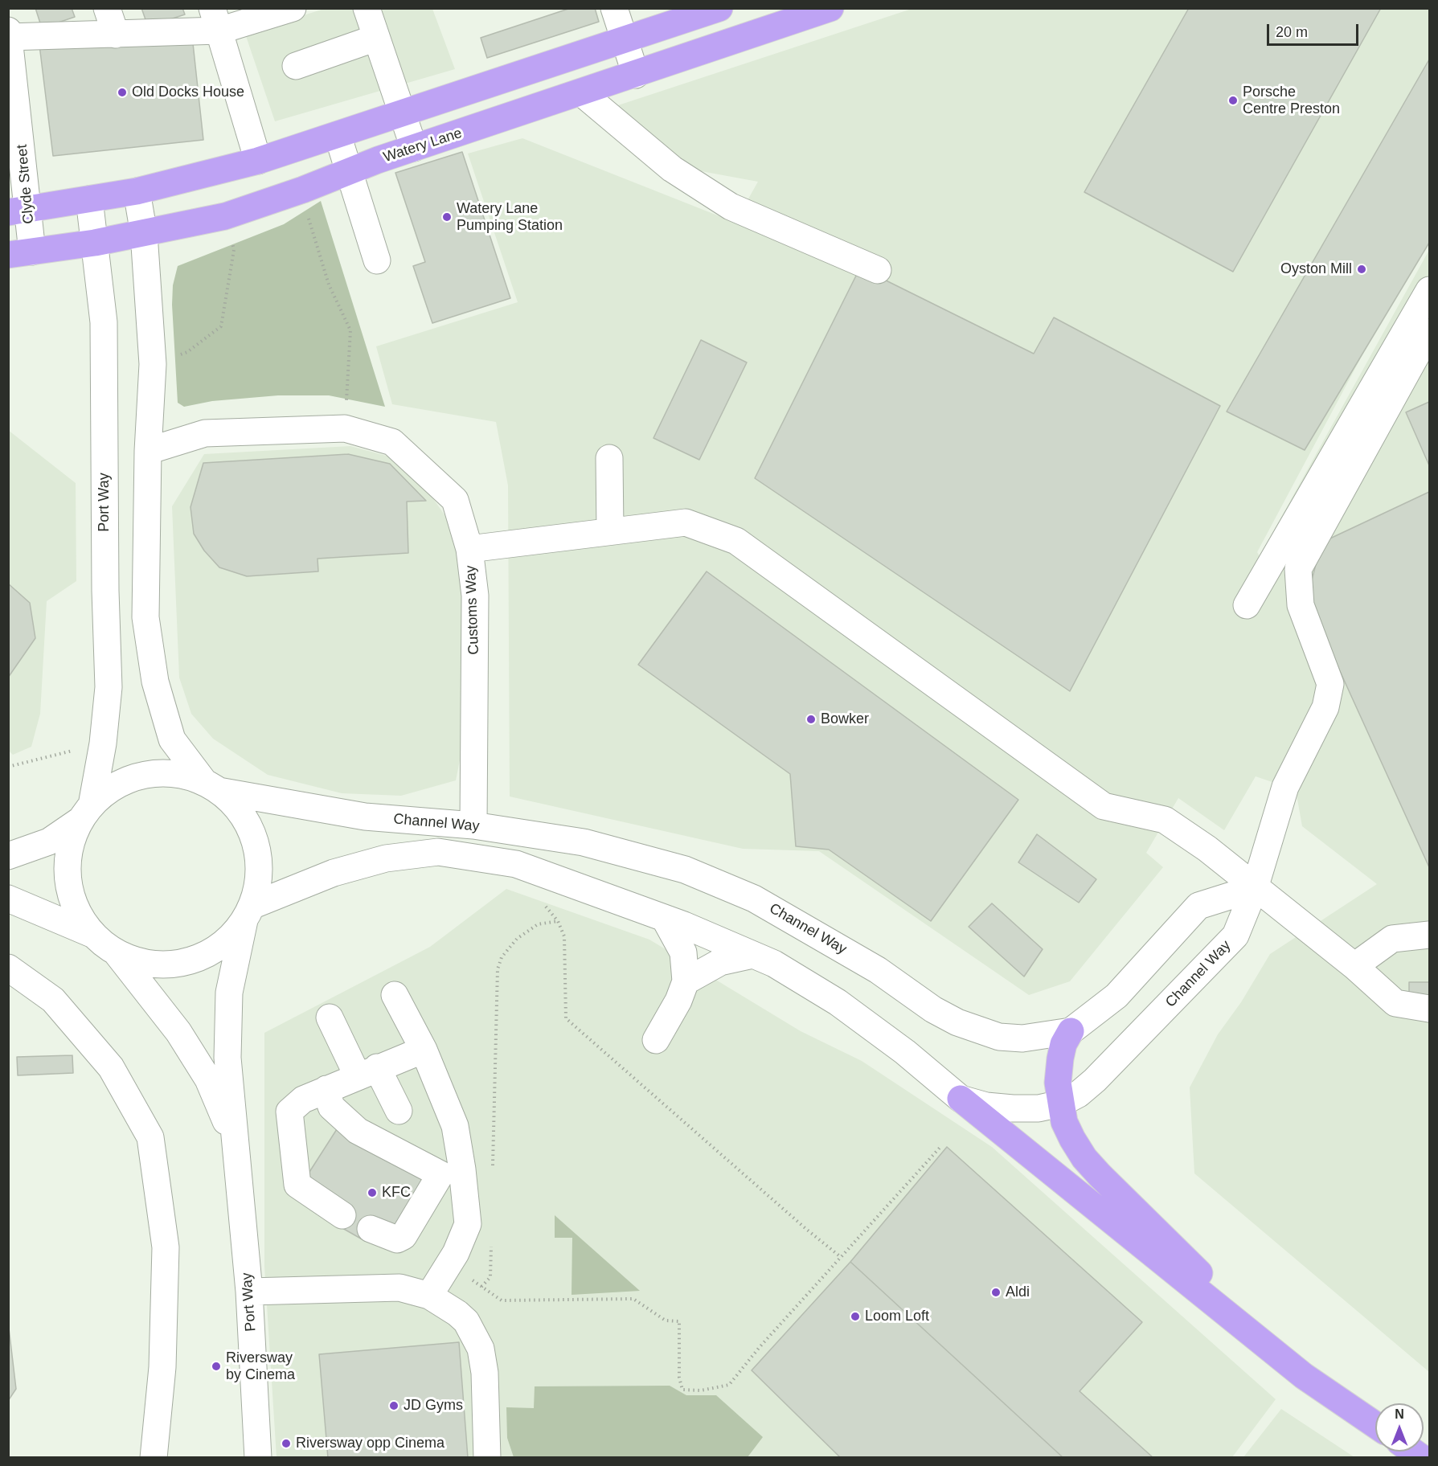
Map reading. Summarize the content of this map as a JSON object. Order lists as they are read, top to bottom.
{
  "streets": {
    "highway": ["Watery Lane"],
    "street": [
      "Clyde Street",
      "Port Way",
      "Customs Way",
      "Channel Way"
    ]
  },
  "crossings": [
    ["Watery Lane", "Clyde Street"],
    ["Watery Lane", "Port Way"],
    ["Port Way", "Channel Way"],
    ["Customs Way", "Channel Way"]
  ],
  "places": [
    "Old Docks House",
    "Porsche Centre Preston",
    "Watery Lane Pumping Station",
    "Oyston Mill",
    "Bowker",
    "KFC",
    "Aldi",
    "Loom Loft",
    "Riversway by Cinema",
    "JD Gyms",
    "Riversway opp Cinema"
  ],
  "scale_bar": "20 m",
  "north": "top"
}
